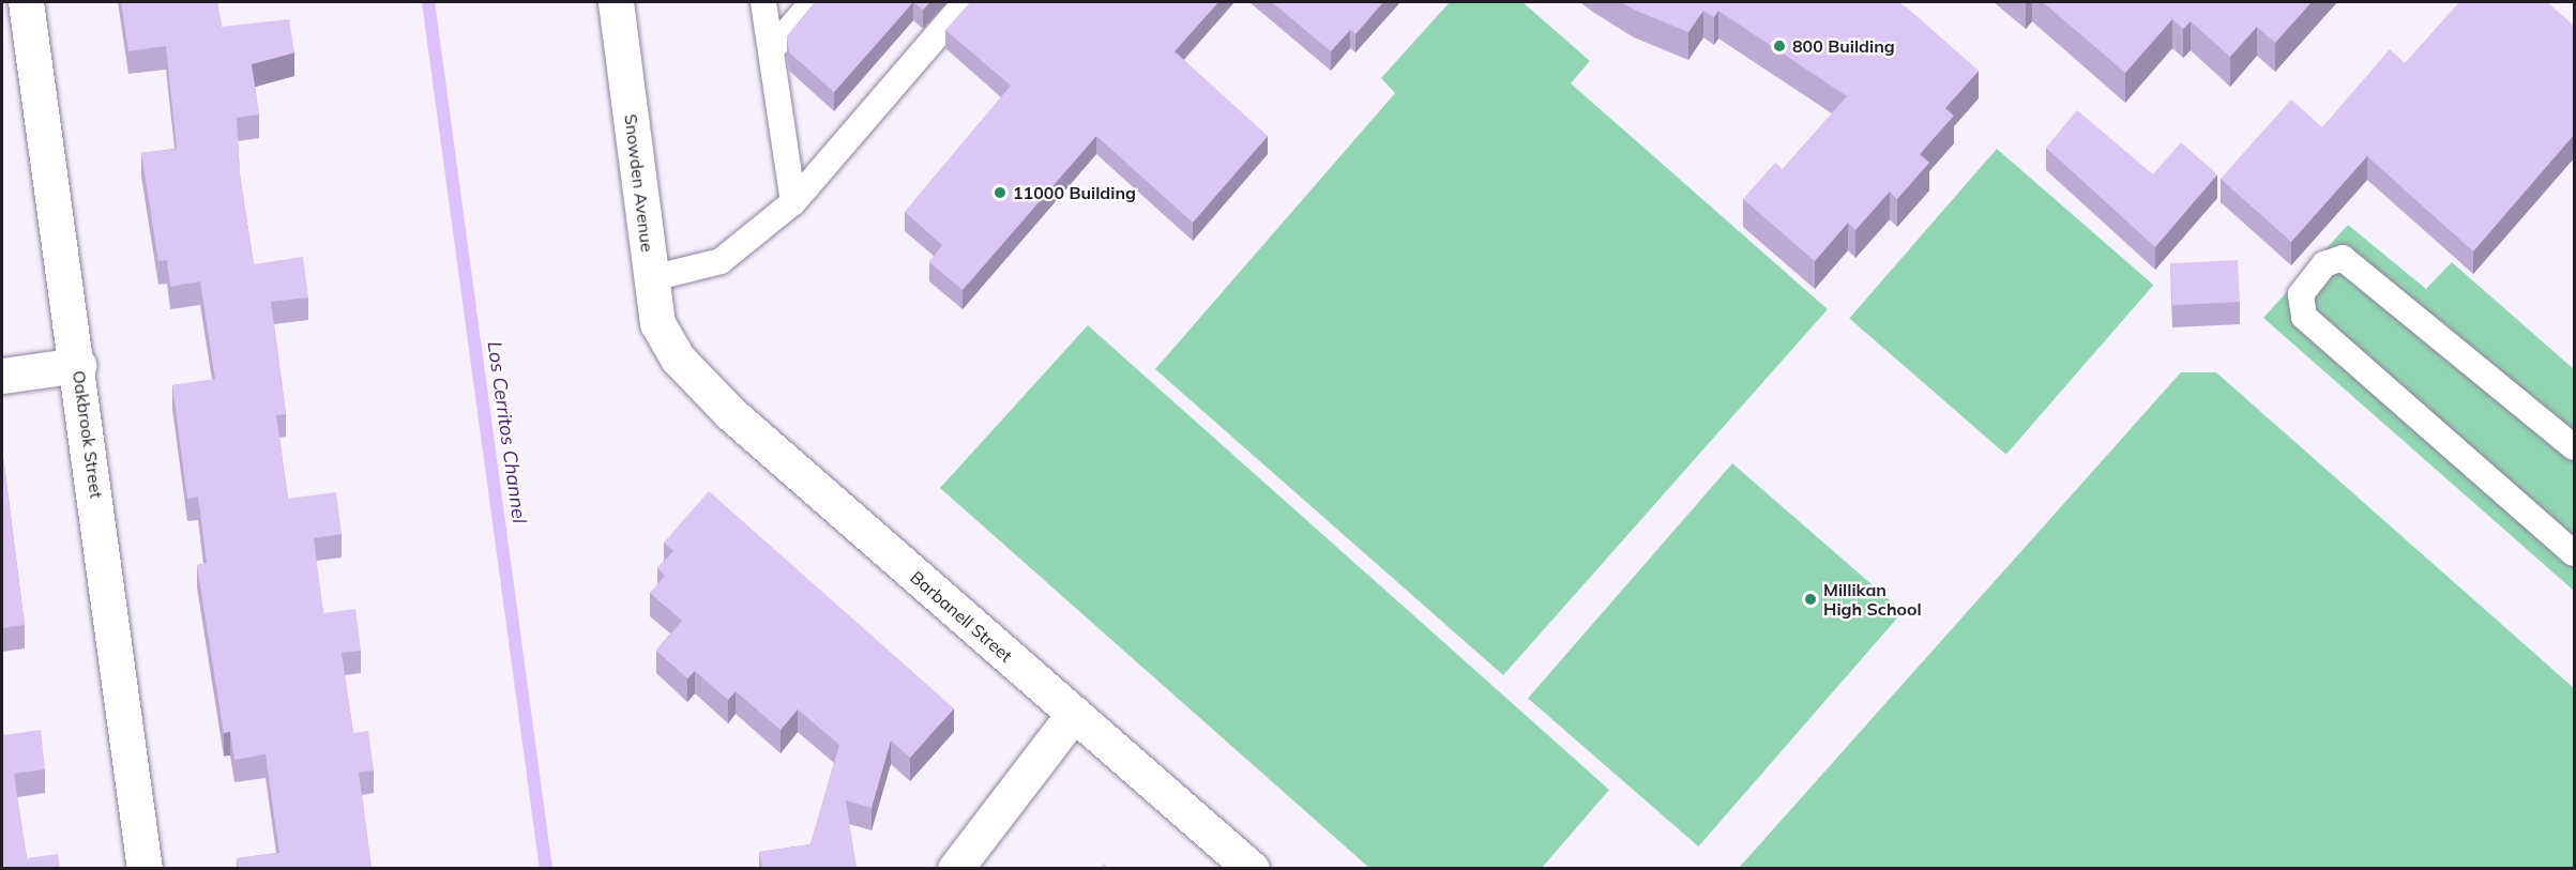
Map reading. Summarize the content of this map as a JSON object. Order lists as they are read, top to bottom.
{
  "streets": {
    "street": ["Snowden Avenue", "Oakbrook Street", "Barbanell Street"]
  },
  "crossings": [
    ["Snowden Avenue", "Barbanell Street"]
  ],
  "water": ["Los Cerritos Channel"],
  "places": ["800 Building", "11000 Building", "Millikan High School"]
}
